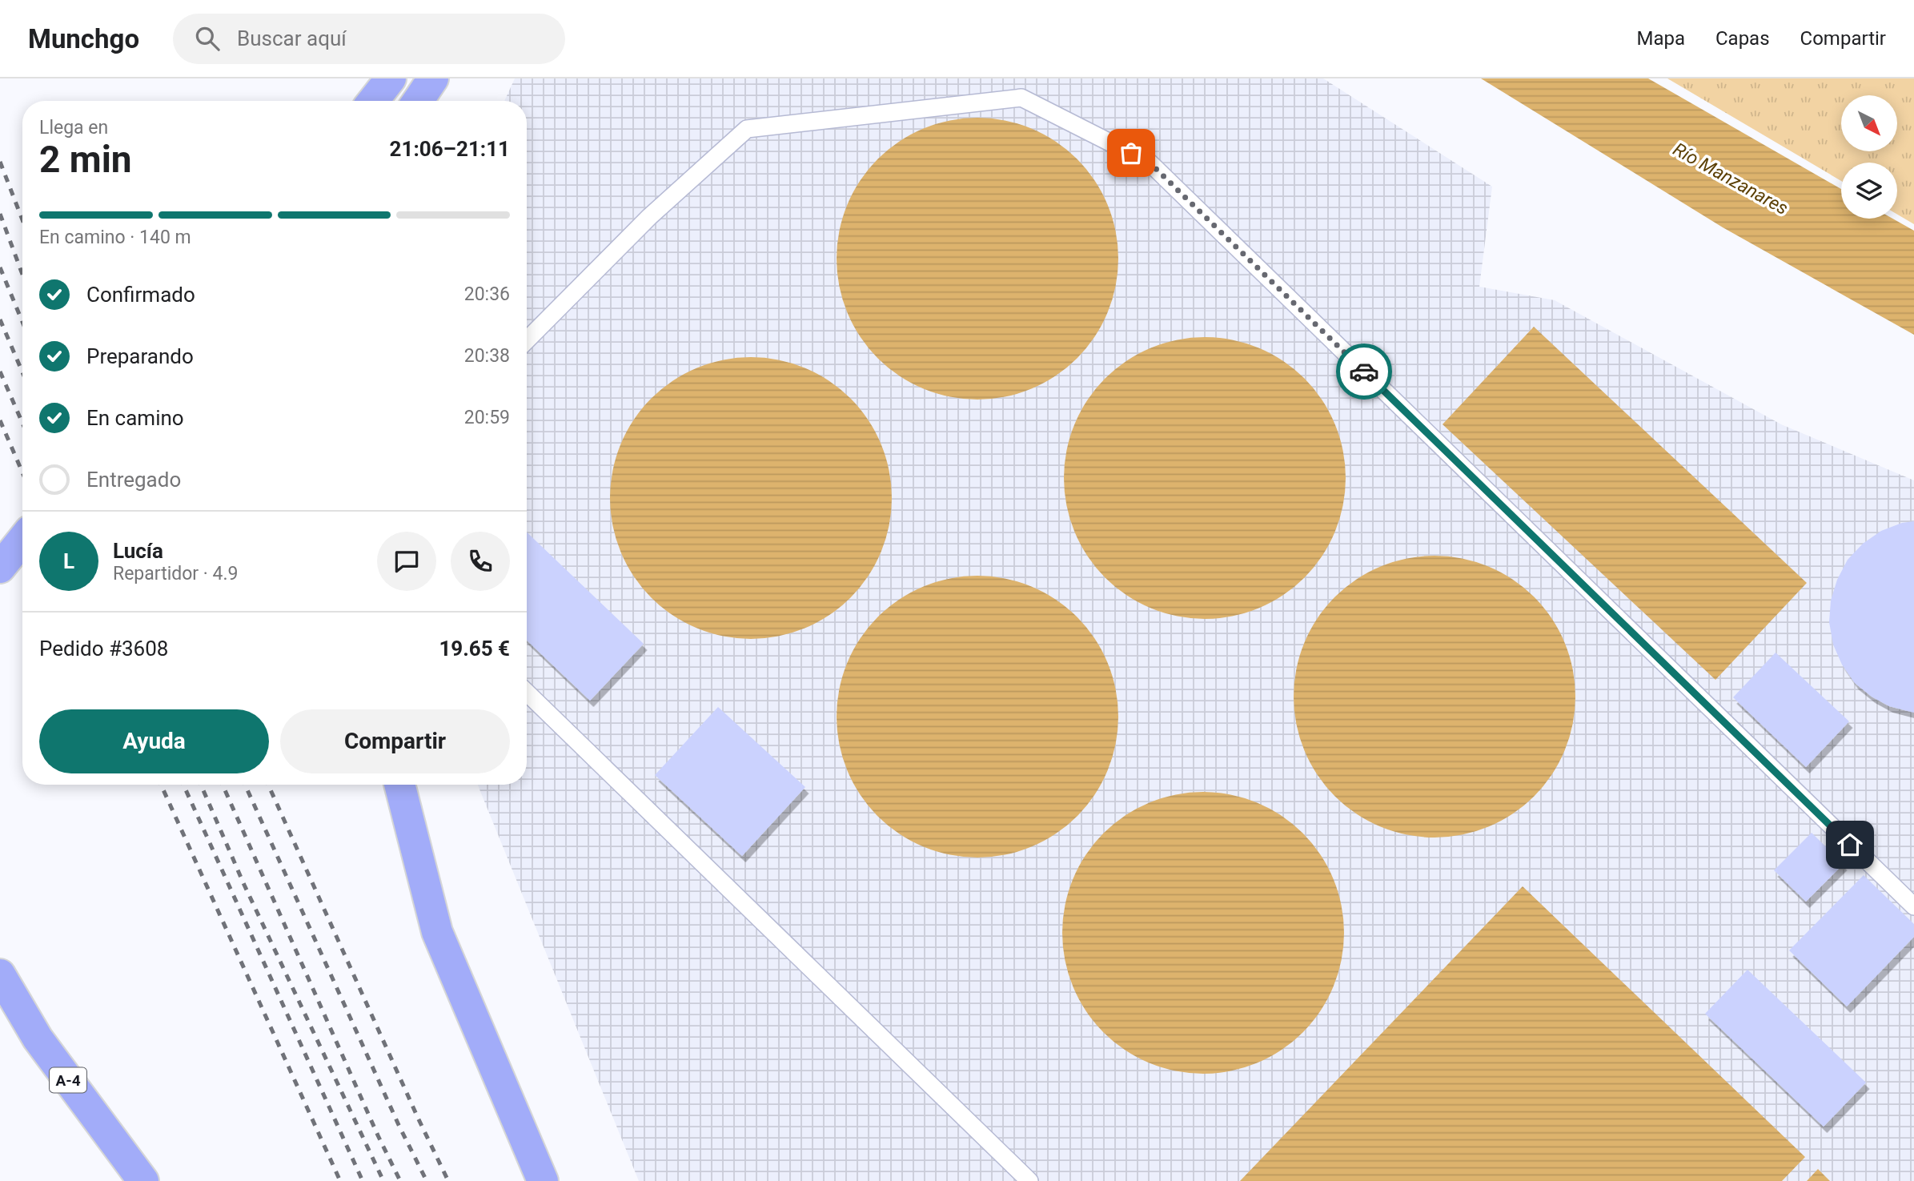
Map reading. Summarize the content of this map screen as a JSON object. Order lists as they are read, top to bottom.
{
  "streets": {
    "highway": ["A-4"]
  },
  "water": ["Río Manzanares"],
  "north": "bottom right",
  "page": {
    "header": "Munchgo",
    "search": "Buscar aquí",
    "nav": ["Mapa", "Capas", "Compartir"],
    "heading": ["2 min", "Llega en", "21:06–21:11"],
    "panel": [
      "Lucía",
      "Repartidor · 4.9",
      "Pedido #3608",
      "19.65 €"
    ],
    "bar": "En camino · 140 m",
    "list": [
      ["Confirmado", "20:36"],
      ["Preparando", "20:38"],
      ["En camino", "20:59"],
      "Entregado"
    ],
    "round": "L",
    "buttons": ["Ayuda", "Compartir"]
  }
}
